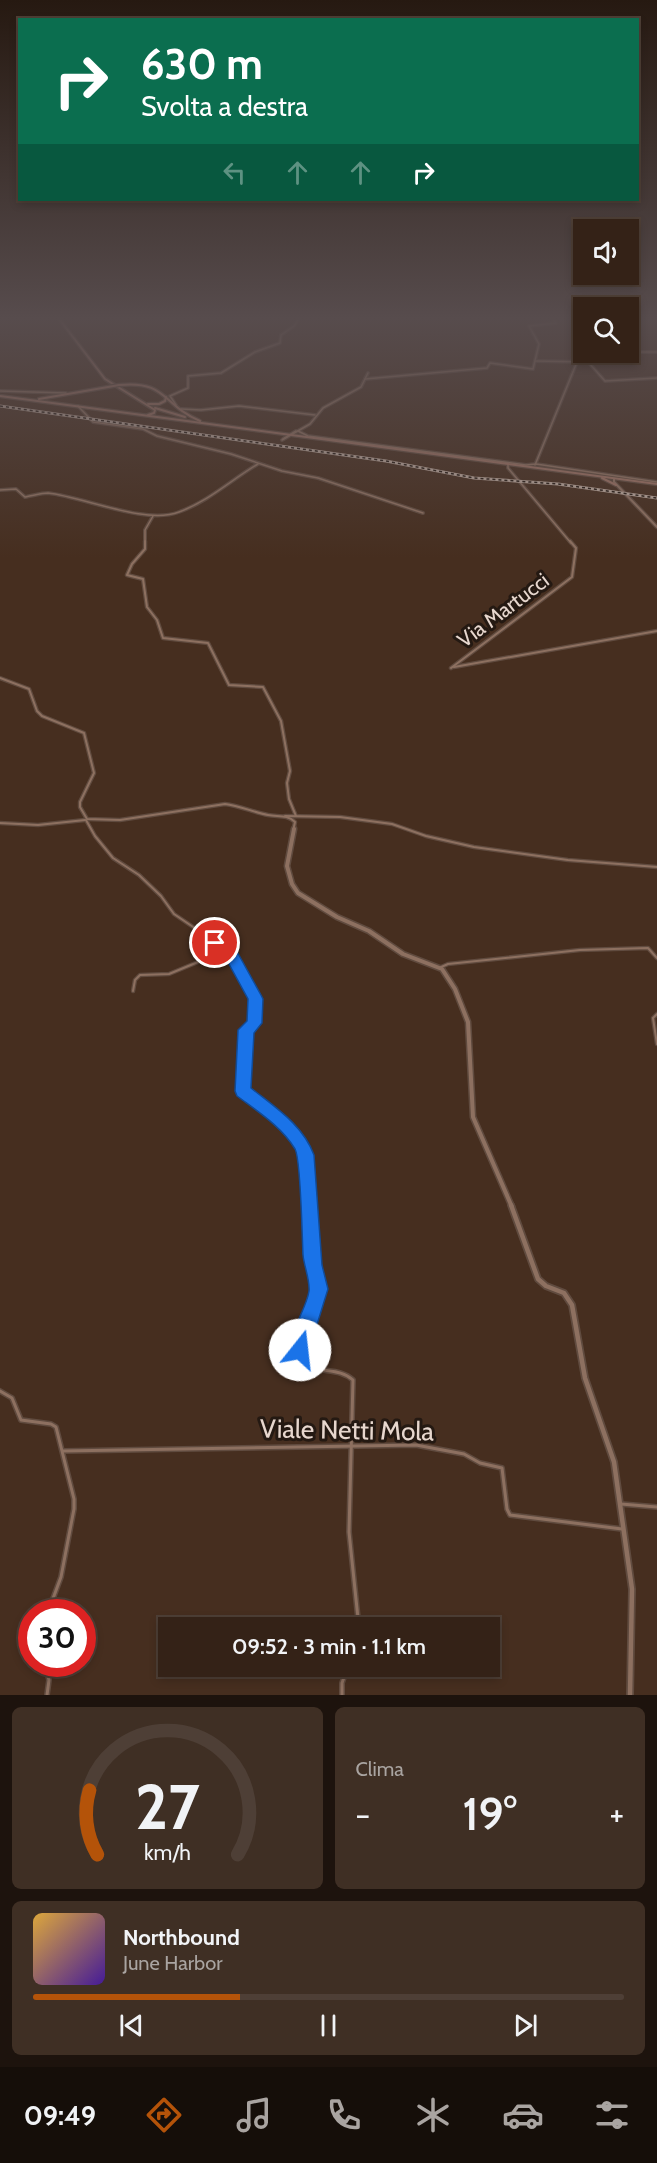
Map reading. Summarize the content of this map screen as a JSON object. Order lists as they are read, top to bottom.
{
  "streets": {
    "street": ["Via Martucci", "Viale Netti Mola"]
  },
  "page": {
    "turn": ["630 m", "Svolta a destra"],
    "limit": "30",
    "trip": "09:52 · 3 min · 1.1 km",
    "tile": "Clima",
    "heat": ["−", "19°", "+"],
    "song": ["Northbound", "June Harbor"],
    "tabs": "09:49",
    "gauge": ["27", "km/h"]
  }
}
